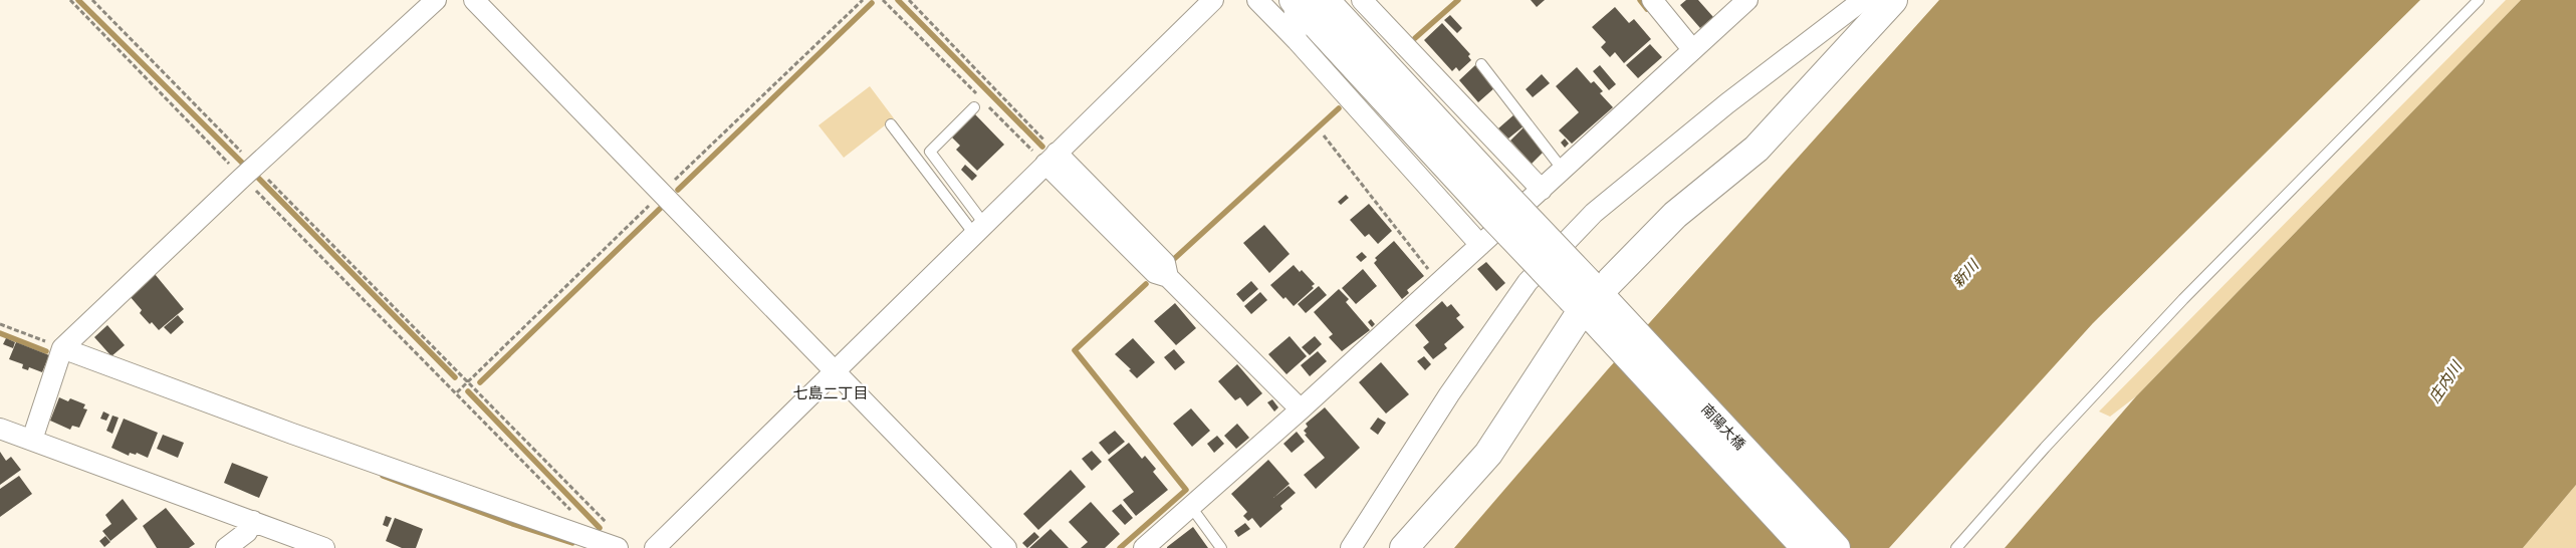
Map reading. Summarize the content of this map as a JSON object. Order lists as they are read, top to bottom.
{
  "streets": {
    "street": ["南陽大橋"]
  },
  "districts": ["七島二丁目"],
  "water": ["新川", "庄内川"]
}
